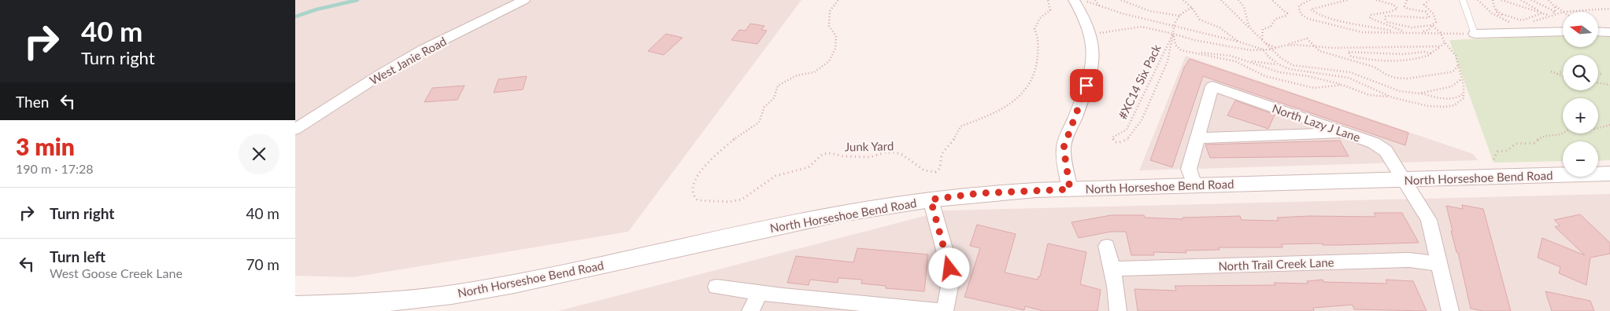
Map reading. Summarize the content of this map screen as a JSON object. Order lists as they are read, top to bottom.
{
  "streets": {
    "street": [
      "West Janie Road",
      "North Lazy J Lane",
      "North Horseshoe Bend Road",
      "North Trail Creek Lane"
    ],
    "path": ["#XC14 Six Pack", "Junk Yard"]
  },
  "crossings": [
    ["North Lazy J Lane", "North Horseshoe Bend Road"],
    ["North Lazy J Lane", "North Trail Creek Lane"]
  ],
  "north": "left",
  "page": {
    "turn": ["40 m", "Turn right"],
    "map_buttons": ["+", "−"],
    "then": "Then",
    "heading": ["3 min", "190 m · 17:28"],
    "list": [
      {
        "name": "Turn right",
        "value": "40 m"
      },
      {
        "name": "Turn left",
        "note": "West Goose Creek Lane",
        "value": "70 m"
      }
    ]
  }
}
